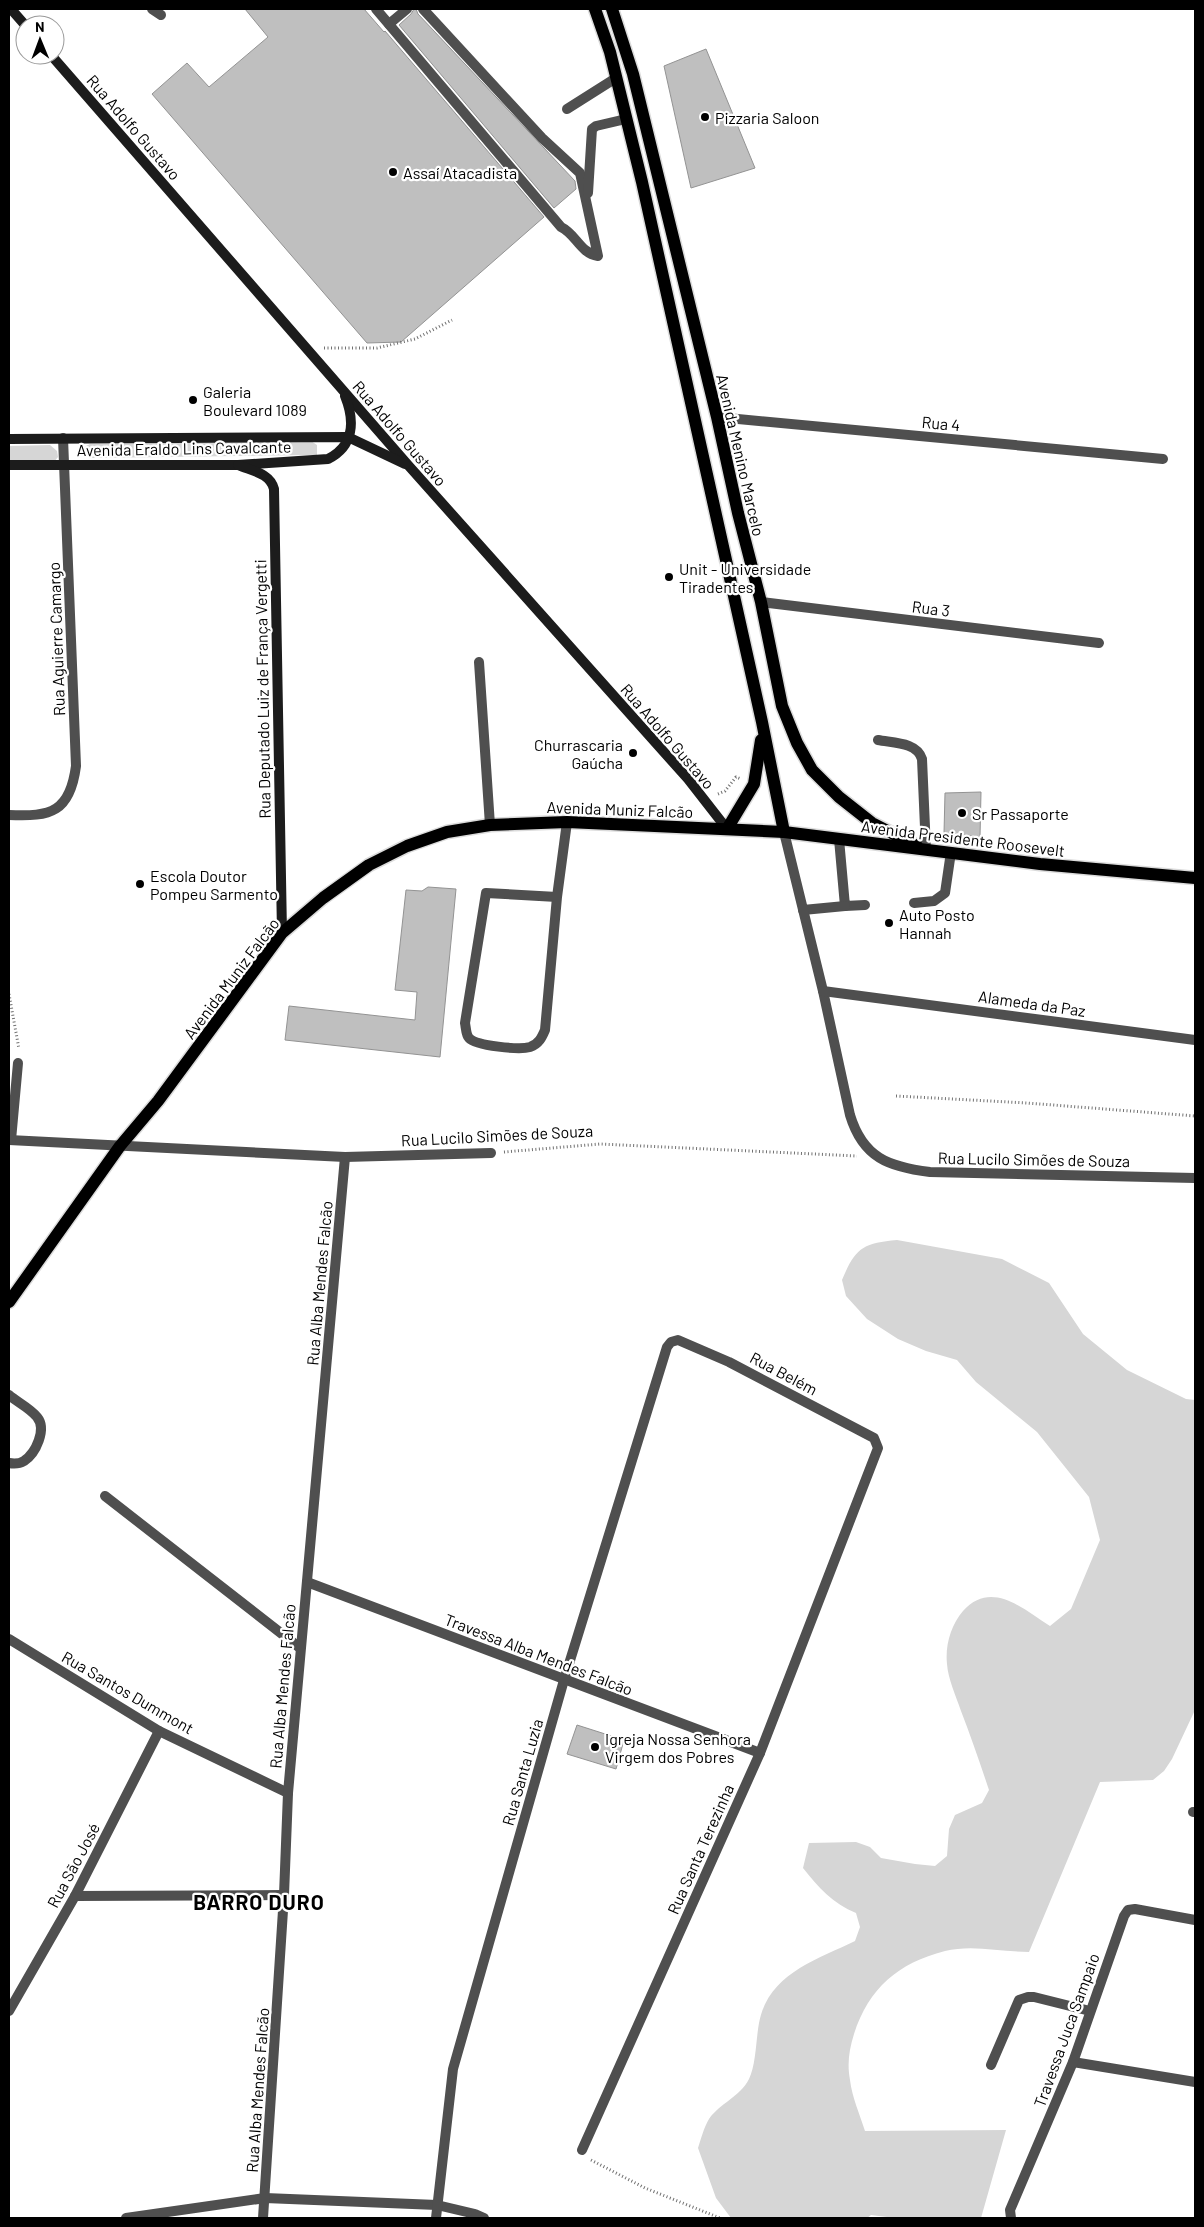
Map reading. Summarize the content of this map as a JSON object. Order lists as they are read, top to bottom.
{
  "streets": {
    "main road": [
      "Rua Adolfo Gustavo",
      "Avenida Eraldo Lins Cavalcante",
      "Avenida Menino Marcelo",
      "Rua Deputado Luiz de França Vergetti",
      "Avenida Muniz Falcão",
      "Avenida Presidente Roosevelt"
    ],
    "street": [
      "Rua 4",
      "Rua 3",
      "Rua Aguierre Camargo",
      "Alameda da Paz",
      "Rua Lucilo Simões de Souza",
      "Rua Alba Mendes Falcão",
      "Rua Belém",
      "Travessa Alba Mendes Falcão",
      "Rua Santos Dummont",
      "Rua Santa Luzia",
      "Rua Santa Terezinha",
      "Rua São José",
      "Travessa Juca Sampaio"
    ]
  },
  "crossings": [
    ["Rua Adolfo Gustavo", "Avenida Muniz Falcão"],
    ["Rua Adolfo Gustavo", "Avenida Presidente Roosevelt"],
    ["Rua 4", "Avenida Menino Marcelo"],
    ["Avenida Eraldo Lins Cavalcante", "Rua Aguierre Camargo"],
    ["Avenida Eraldo Lins Cavalcante", "Rua Deputado Luiz de França Vergetti"],
    ["Avenida Menino Marcelo", "Rua 3"],
    ["Avenida Menino Marcelo", "Avenida Presidente Roosevelt"],
    ["Rua Deputado Luiz de França Vergetti", "Avenida Muniz Falcão"],
    ["Avenida Muniz Falcão", "Avenida Presidente Roosevelt"],
    ["Avenida Muniz Falcão", "Rua Lucilo Simões de Souza"],
    ["Avenida Presidente Roosevelt", "Rua Lucilo Simões de Souza"],
    ["Alameda da Paz", "Rua Lucilo Simões de Souza"],
    ["Rua Lucilo Simões de Souza", "Rua Alba Mendes Falcão"],
    ["Rua Alba Mendes Falcão", "Travessa Alba Mendes Falcão"],
    ["Rua Alba Mendes Falcão", "Rua Santos Dummont"],
    ["Rua Belém", "Rua Santa Luzia"],
    ["Rua Belém", "Rua Santa Terezinha"],
    ["Travessa Alba Mendes Falcão", "Rua Santa Luzia"],
    ["Travessa Alba Mendes Falcão", "Rua Santa Terezinha"],
    ["Rua Santos Dummont", "Rua São José"]
  ],
  "districts": ["BARRO DURO"],
  "places": [
    "Pizzaria Saloon",
    "Assaí Atacadista",
    "Galeria Boulevard 1089",
    "Unit - Universidade Tiradentes",
    "Churrascaria Gaúcha",
    "Sr Passaporte",
    "Escola Doutor Pompeu Sarmento",
    "Auto Posto Hannah",
    "Igreja Nossa Senhora Virgem dos Pobres"
  ],
  "north": "top"
}
